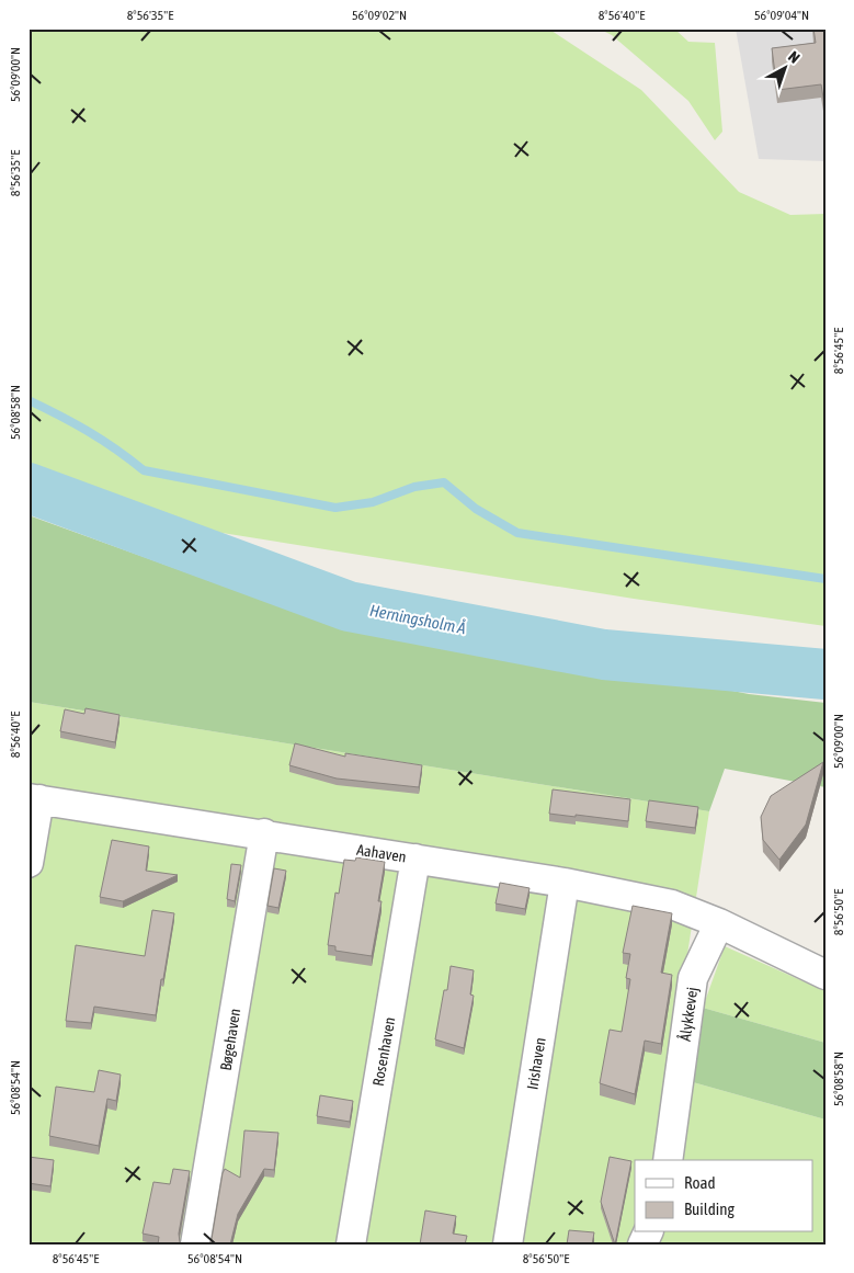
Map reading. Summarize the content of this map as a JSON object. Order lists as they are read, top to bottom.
{
  "streets": {
    "lane": [
      "Aahaven",
      "Ålykkevej",
      "Bøgehaven",
      "Rosenhaven",
      "Irishaven"
    ]
  },
  "crossings": [
    ["Aahaven", "Ålykkevej"],
    ["Aahaven", "Bøgehaven"],
    ["Aahaven", "Rosenhaven"],
    ["Aahaven", "Irishaven"]
  ],
  "water": ["Herningsholm Å"],
  "legend": ["Road", "Building"],
  "north": "top right",
  "coordinates": [
    "8°56'35\"E",
    "56°09'02\"N",
    "8°56'40\"E",
    "56°09'04\"N",
    "56°09'00\"N",
    "8°56'45\"E",
    "56°08'58\"N",
    "8°56'50\"E",
    "56°08'54\"N"
  ]
}
